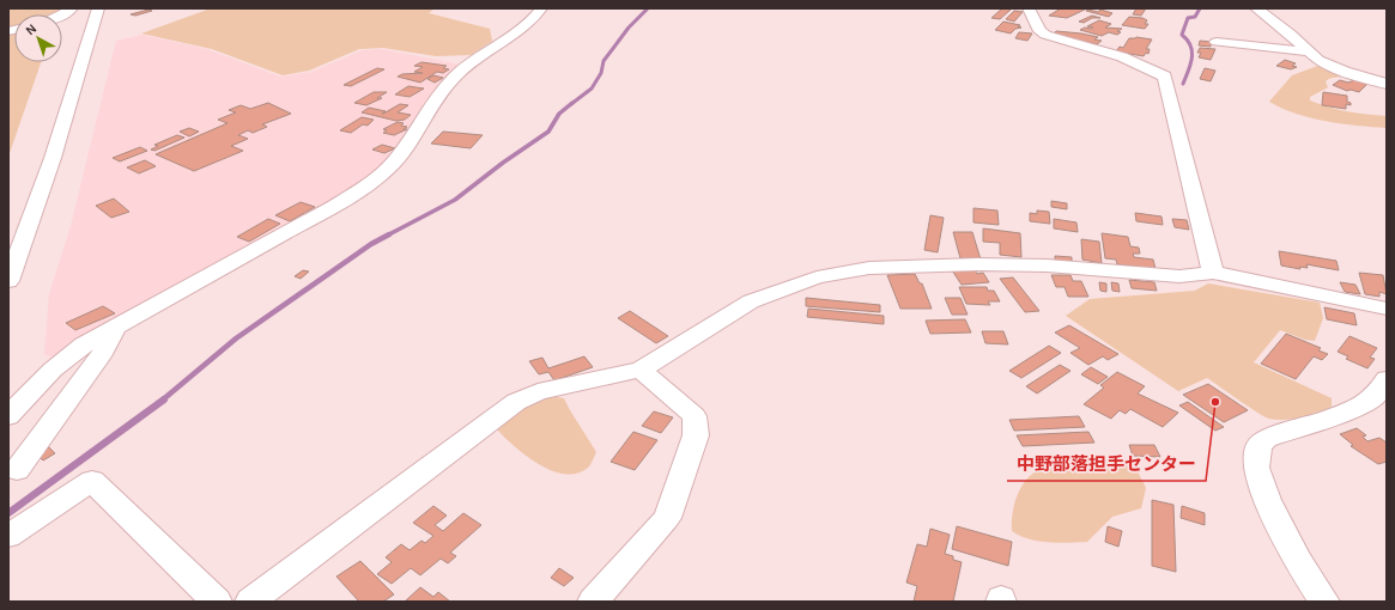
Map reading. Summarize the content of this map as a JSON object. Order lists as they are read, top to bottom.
{
  "places": ["中野部落担手センター"],
  "north": "top left"
}
